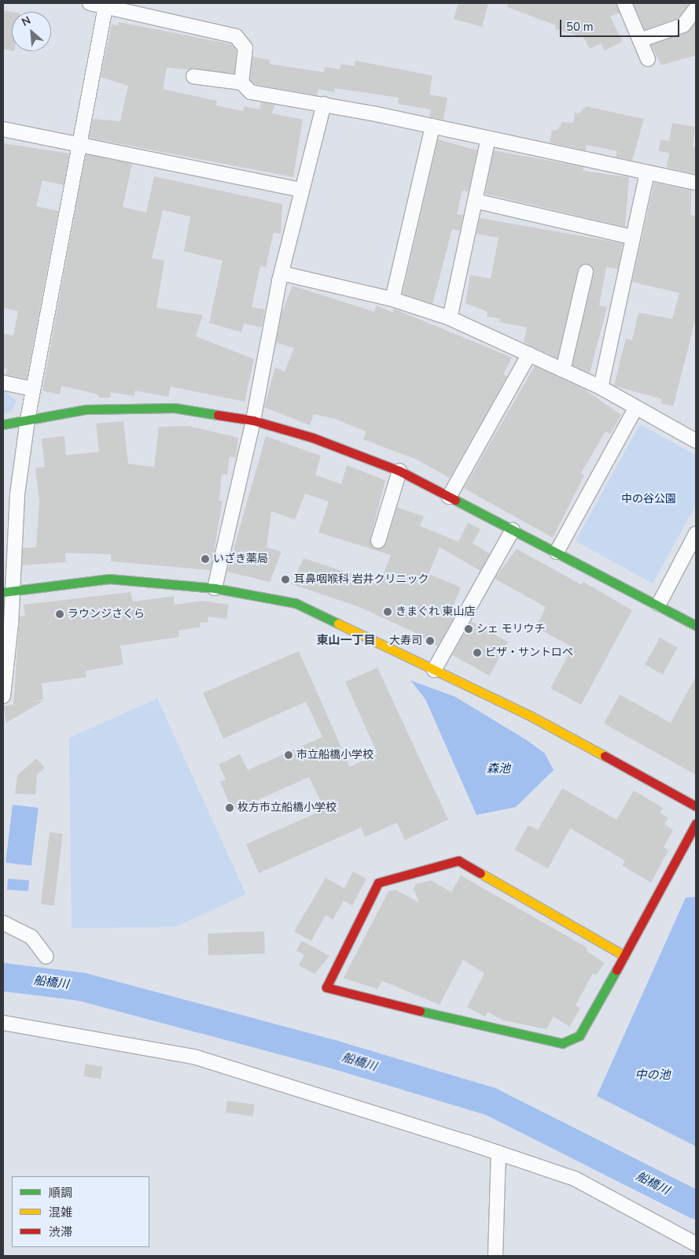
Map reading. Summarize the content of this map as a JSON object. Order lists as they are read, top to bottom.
{
  "districts": ["東山一丁目"],
  "water": ["森池", "船橋川", "中の池"],
  "parks": ["中の谷公園"],
  "places": [
    "いざき薬局",
    "耳鼻咽喉科 岩井クリニック",
    "きまぐれ 東山店",
    "ラウンジさくら",
    "シェ モリウチ",
    "大寿司",
    "ピザ・サントロペ",
    "市立船橋小学校",
    "枚方市立船橋小学校"
  ],
  "legend": ["順調", "混雑", "渋滞"],
  "scale_bar": "50 m",
  "north": "top left"
}
